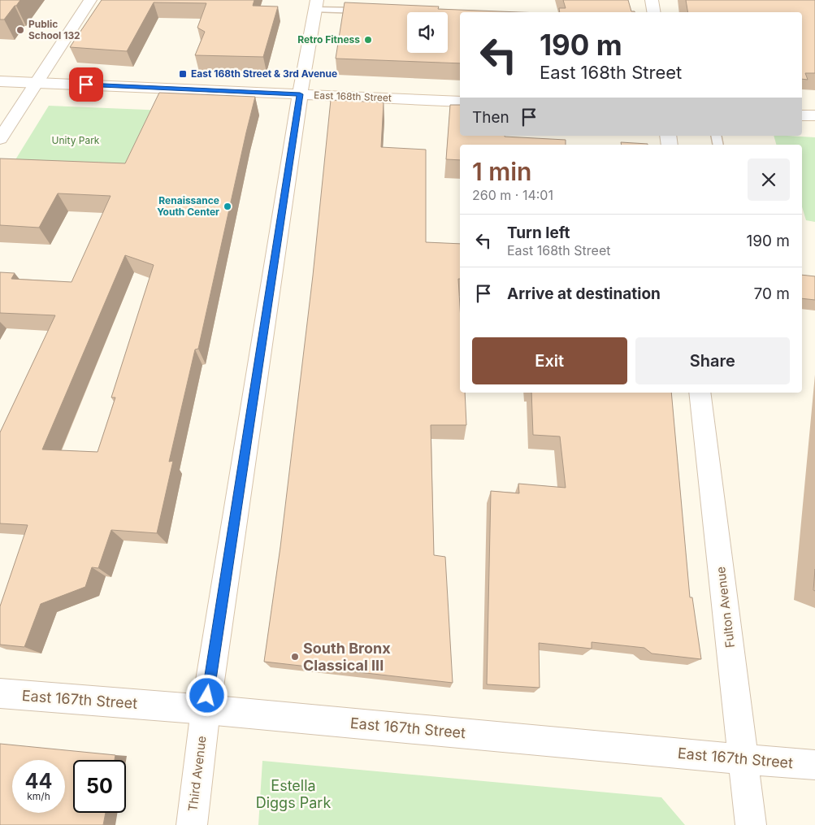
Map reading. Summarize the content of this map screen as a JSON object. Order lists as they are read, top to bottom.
{
  "streets": {
    "street": [
      "East 168th Street",
      "Fulton Avenue",
      "East 167th Street",
      "Third Avenue"
    ]
  },
  "crossings": [
    ["East 168th Street", "Third Avenue"],
    ["Fulton Avenue", "East 167th Street"],
    ["East 167th Street", "Third Avenue"]
  ],
  "parks": ["Unity Park", "Estella Diggs Park"],
  "places": {
    "other": [
      "Public School 132",
      "Retro Fitness",
      "Renaissance Youth Center",
      "South Bronx Classical III"
    ],
    "transit": ["East 168th Street & 3rd Avenue"]
  },
  "page": {
    "turn": ["190 m", "East 168th Street"],
    "then": "Then",
    "heading": ["1 min", "260 m · 14:01"],
    "list": [
      {
        "name": "Turn left",
        "note": "East 168th Street",
        "value": "190 m"
      },
      {
        "name": "Arrive at destination",
        "value": "70 m"
      }
    ],
    "buttons": ["Exit", "Share"],
    "speed": "44 km/h",
    "limit": "50"
  }
}
